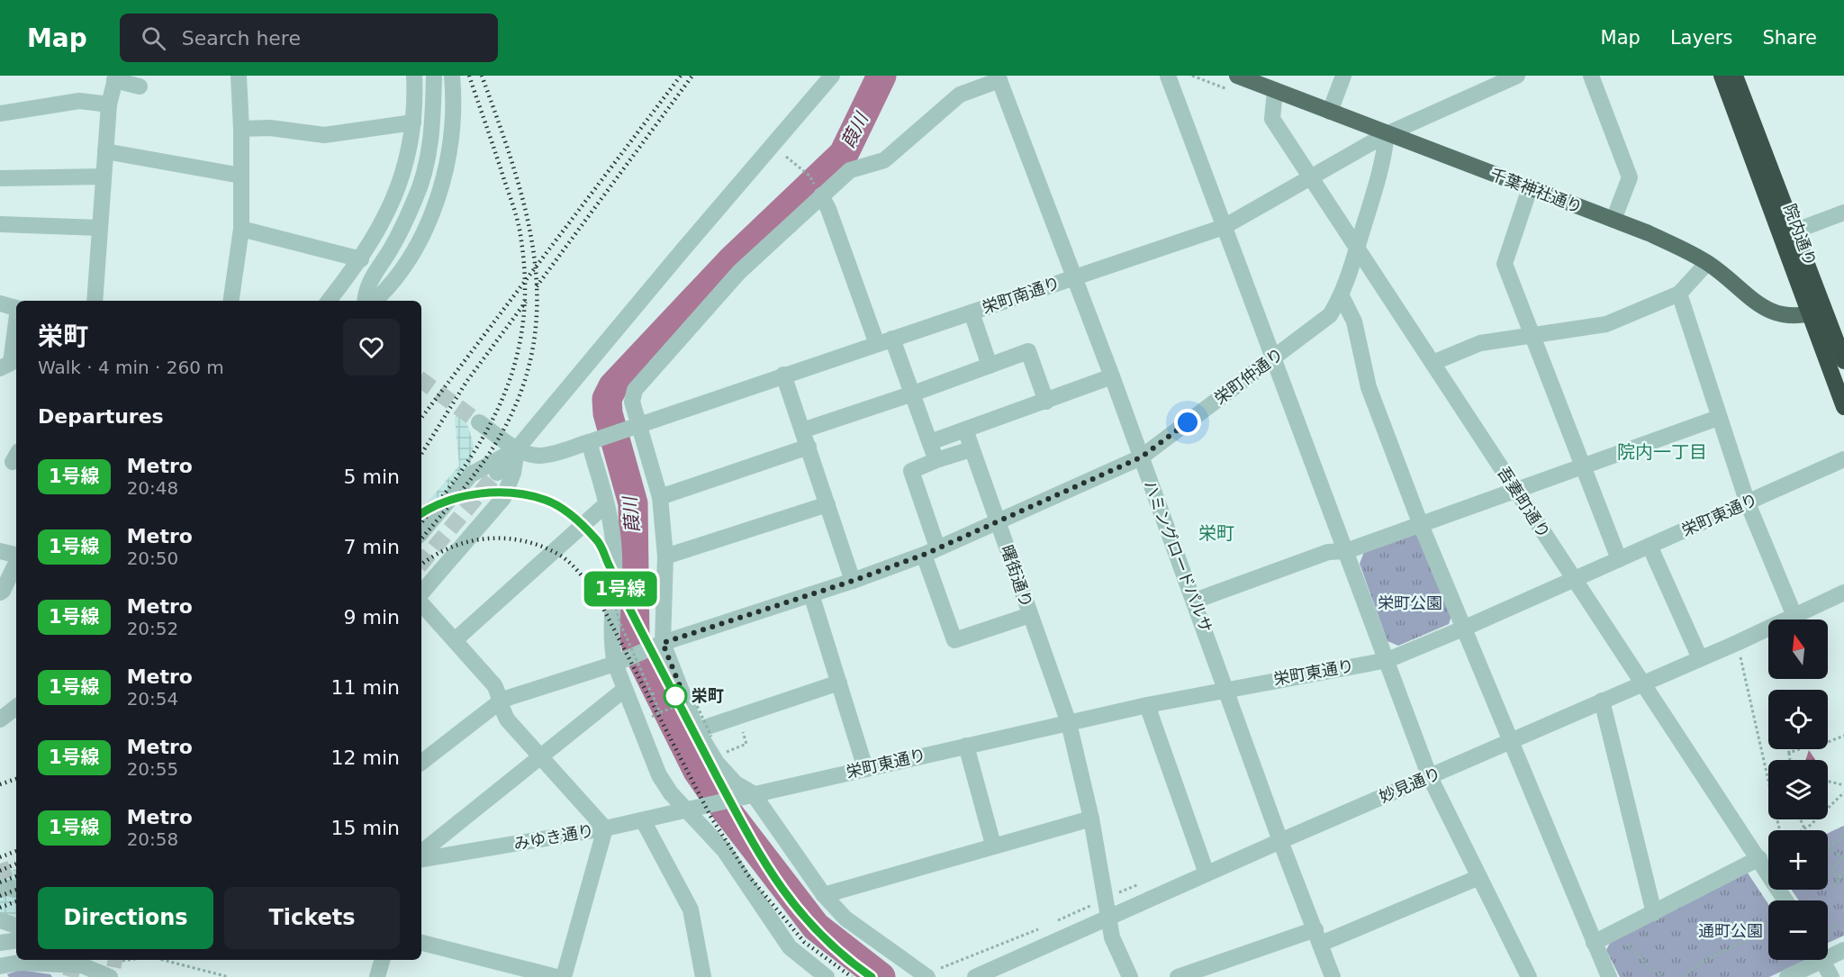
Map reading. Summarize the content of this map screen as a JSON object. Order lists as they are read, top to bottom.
{
  "streets": {
    "highway": ["院内通り"],
    "main road": ["千葉神社通り"],
    "street": [
      "栄町南通り",
      "栄町仲通り",
      "吾妻町通り",
      "栄町東通り",
      "ハミングロードパルサ",
      "曙街通り",
      "妙見通り",
      "みゆき通り"
    ]
  },
  "crossings": [
    ["千葉神社通り", "院内通り"],
    ["千葉神社通り", "栄町南通り"],
    ["千葉神社通り", "栄町仲通り"],
    ["千葉神社通り", "吾妻町通り"],
    ["栄町南通り", "栄町仲通り"],
    ["栄町南通り", "吾妻町通り"],
    ["栄町南通り", "ハミングロードパルサ"],
    ["栄町仲通り", "吾妻町通り"],
    ["栄町仲通り", "ハミングロードパルサ"],
    ["栄町仲通り", "曙街通り"],
    ["吾妻町通り", "栄町東通り"],
    ["吾妻町通り", "妙見通り"],
    ["栄町東通り", "ハミングロードパルサ"],
    ["栄町東通り", "曙街通り"],
    ["栄町東通り", "みゆき通り"],
    ["ハミングロードパルサ", "妙見通り"],
    ["曙街通り", "妙見通り"]
  ],
  "districts": ["院内一丁目", "栄町"],
  "water": ["葭川"],
  "parks": ["栄町公園", "通町公園"],
  "places": ["栄町"],
  "lines": ["metro line 1号線"],
  "north": "top",
  "page": {
    "header": "Map",
    "search": "Search here",
    "nav": ["Map", "Layers", "Share"],
    "on_map": "1号線",
    "heading": [
      ["栄町", "Walk · 4 min · 260 m"],
      "Departures"
    ],
    "list": [
      {
        "mark": "1号線",
        "name": "Metro",
        "note": "20:48",
        "value": "5 min"
      },
      {
        "mark": "1号線",
        "name": "Metro",
        "note": "20:50",
        "value": "7 min"
      },
      {
        "mark": "1号線",
        "name": "Metro",
        "note": "20:52",
        "value": "9 min"
      },
      {
        "mark": "1号線",
        "name": "Metro",
        "note": "20:54",
        "value": "11 min"
      },
      {
        "mark": "1号線",
        "name": "Metro",
        "note": "20:55",
        "value": "12 min"
      },
      {
        "mark": "1号線",
        "name": "Metro",
        "note": "20:58",
        "value": "15 min"
      }
    ],
    "map_buttons": ["+", "−"],
    "buttons": ["Directions", "Tickets"]
  }
}
